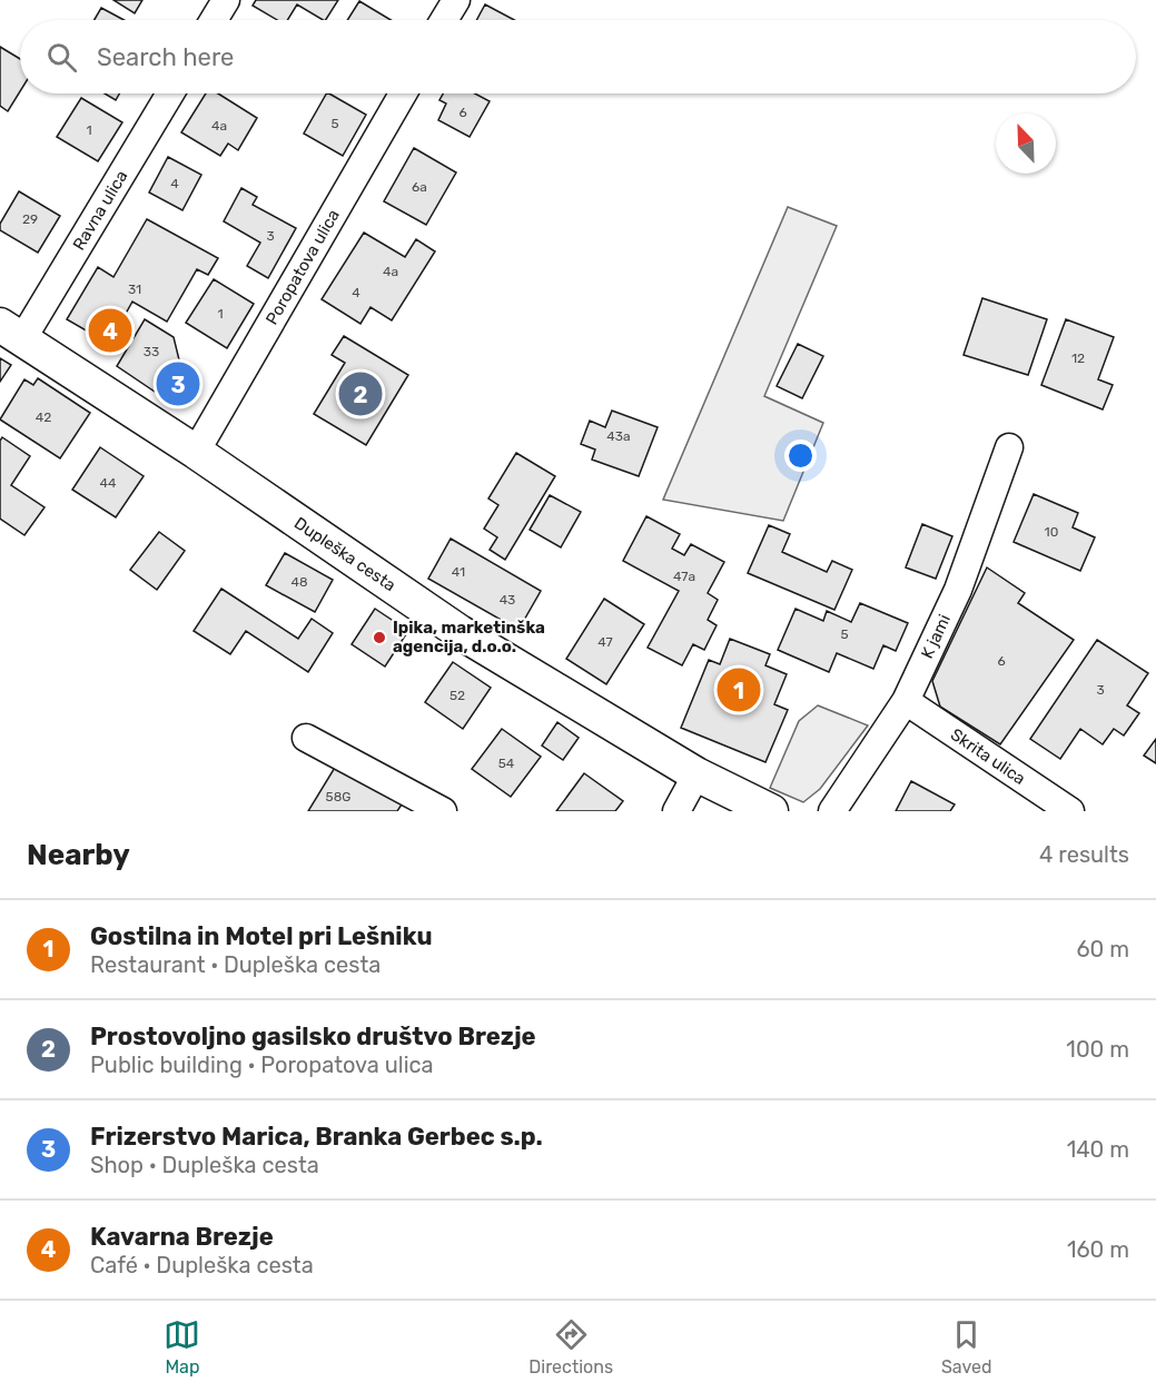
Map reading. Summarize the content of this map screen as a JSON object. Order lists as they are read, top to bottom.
{
  "streets": {
    "street": [
      "Ravna ulica",
      "Poropatova ulica",
      "Dupleška cesta",
      "K jami",
      "Skrita ulica"
    ]
  },
  "crossings": [
    ["Ravna ulica", "Dupleška cesta"],
    ["Poropatova ulica", "Dupleška cesta"],
    ["K jami", "Skrita ulica"]
  ],
  "places": ["Ipika, marketinška agencija, d.o.o."],
  "house_numbers": [
    "6",
    "5",
    "4a",
    "1",
    "4",
    "6a",
    "29",
    "3",
    "4a",
    "31",
    "4",
    "1",
    "33",
    "12",
    "42",
    "43a",
    "44",
    "10",
    "41",
    "47a",
    "48",
    "43",
    "5",
    "47",
    "6",
    "3",
    "52",
    "54",
    "58G"
  ],
  "north": "top left",
  "page": {
    "search": "Search here",
    "pins": [
      "4",
      "3",
      "2",
      "1"
    ],
    "heading": ["Nearby", "4 results"],
    "list": [
      {
        "mark": "1",
        "name": "Gostilna in Motel pri Lešniku",
        "note": "Restaurant · Dupleška cesta",
        "value": "60 m"
      },
      {
        "mark": "2",
        "name": "Prostovoljno gasilsko društvo Brezje",
        "note": "Public building · Poropatova ulica",
        "value": "100 m"
      },
      {
        "mark": "3",
        "name": "Frizerstvo Marica, Branka Gerbec s.p.",
        "note": "Shop · Dupleška cesta",
        "value": "140 m"
      },
      {
        "mark": "4",
        "name": "Kavarna Brezje",
        "note": "Café · Dupleška cesta",
        "value": "160 m"
      }
    ],
    "nav": ["Map", "Directions", "Saved"]
  }
}
